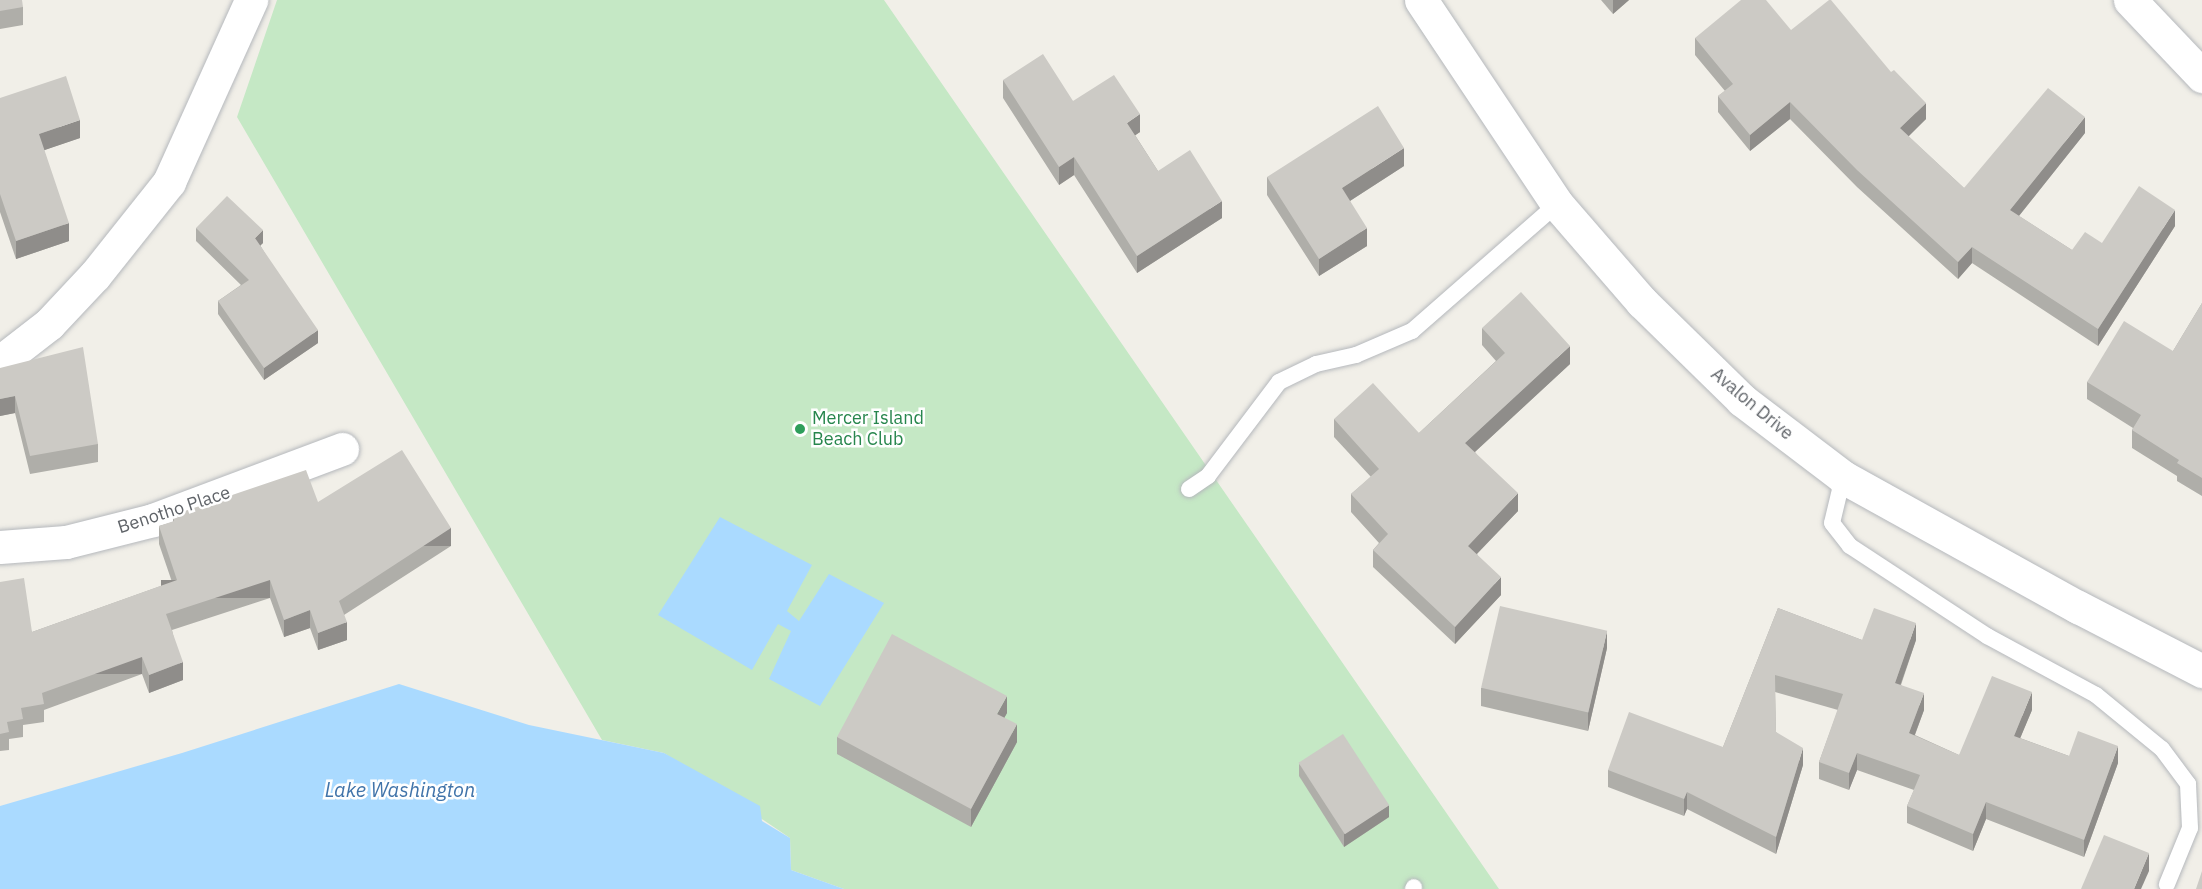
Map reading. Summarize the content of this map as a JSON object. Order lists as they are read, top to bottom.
{
  "streets": {
    "street": ["Avalon Drive", "Benotho Place"]
  },
  "water": ["Lake Washington"],
  "places": ["Mercer Island Beach Club"]
}
